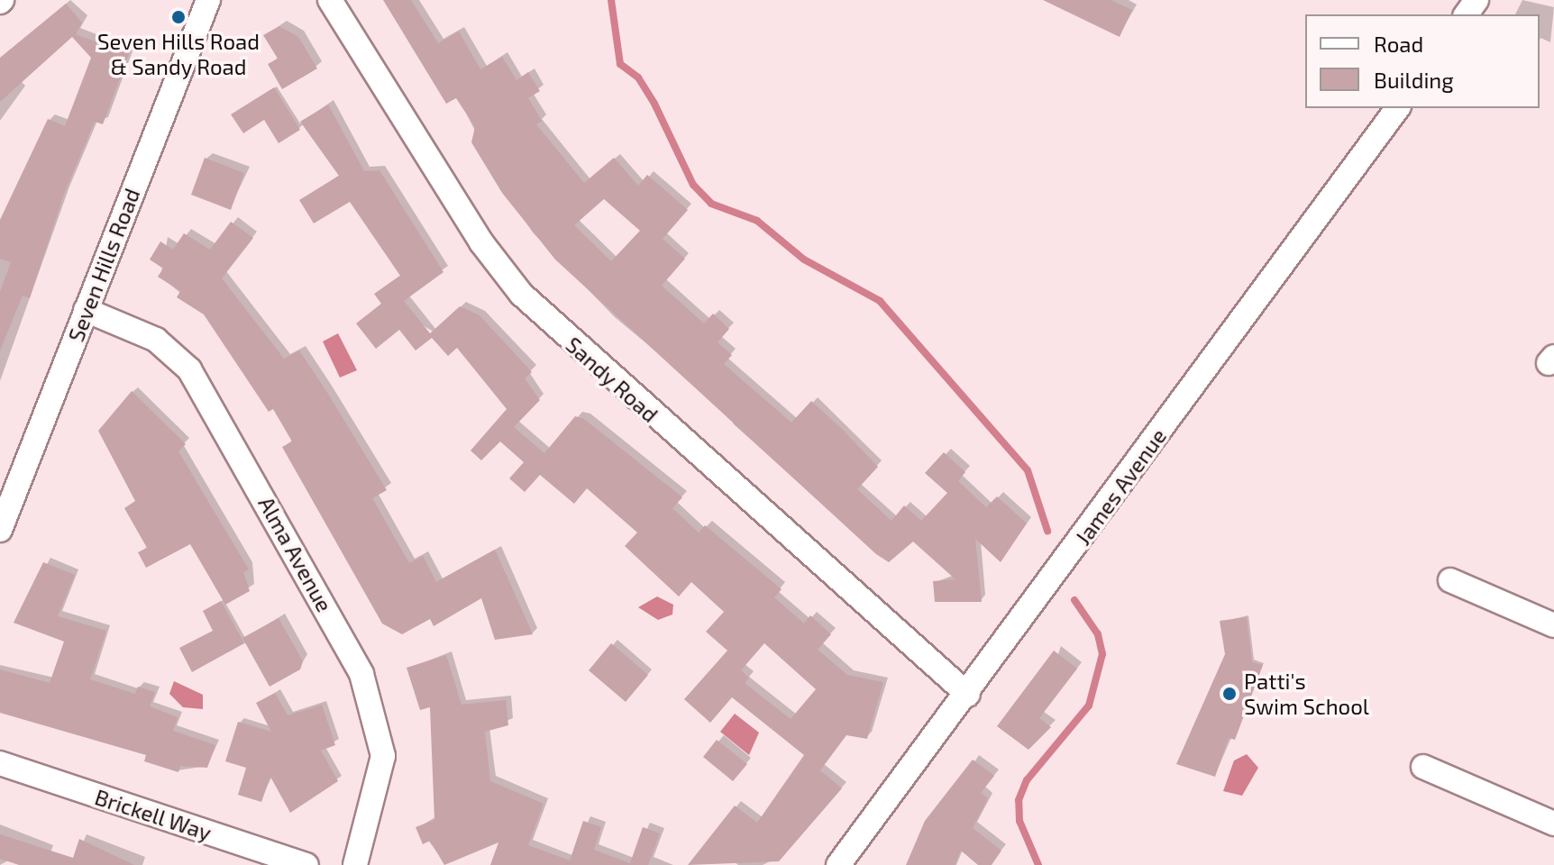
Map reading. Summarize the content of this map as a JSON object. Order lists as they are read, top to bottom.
{
  "streets": {
    "street": [
      "Seven Hills Road",
      "Sandy Road",
      "James Avenue",
      "Alma Avenue",
      "Brickell Way"
    ]
  },
  "crossings": [
    ["Seven Hills Road", "Alma Avenue"],
    ["Sandy Road", "James Avenue"]
  ],
  "places": ["Seven Hills Road & Sandy Road", "Patti's Swim School"],
  "legend": ["Road", "Building"]
}
